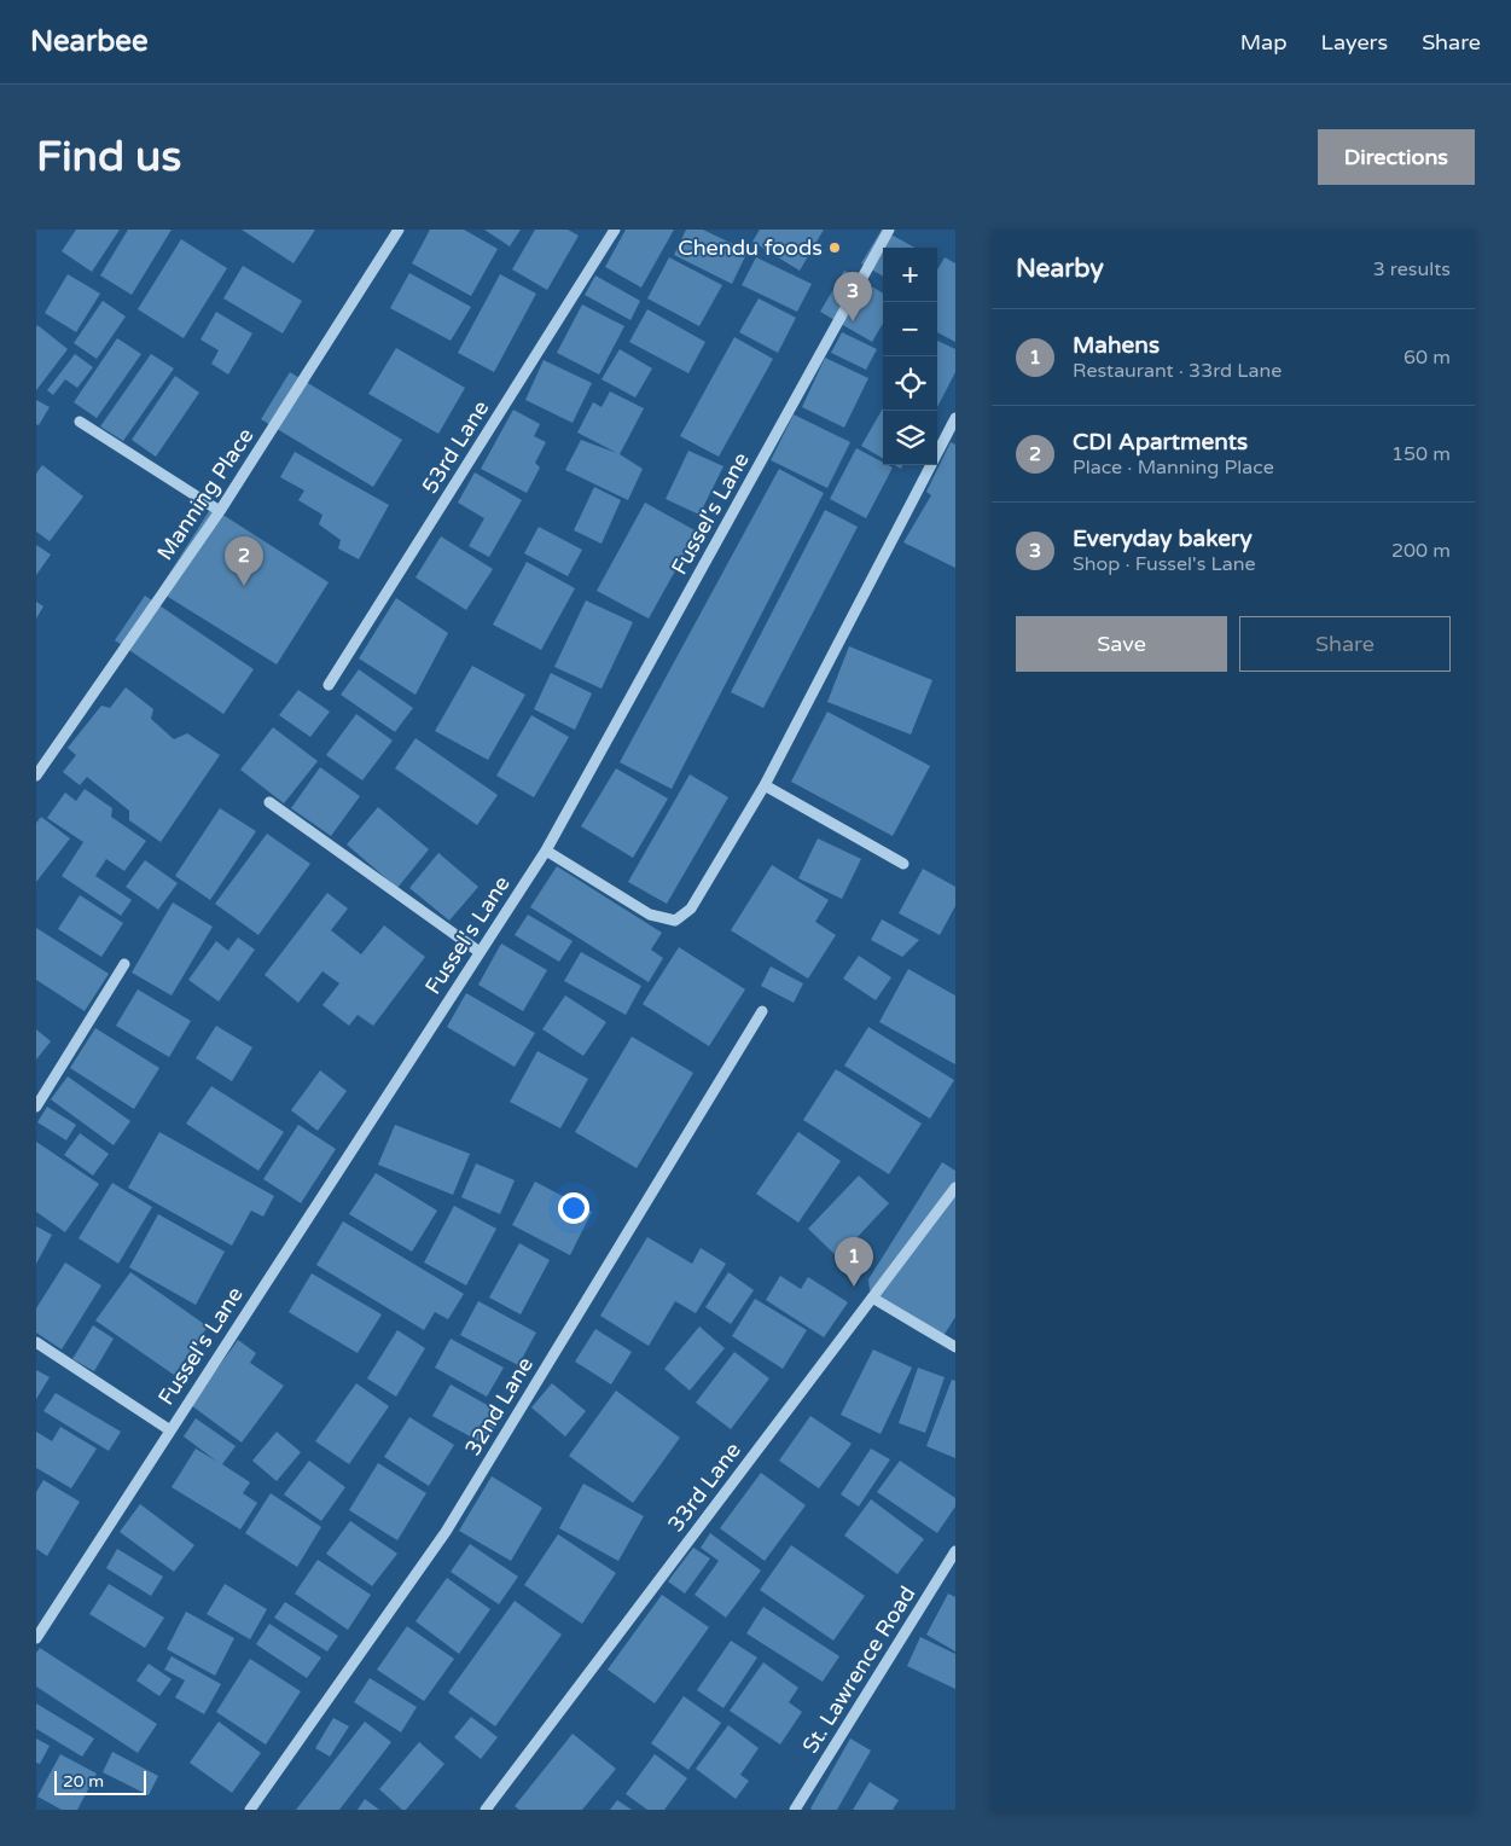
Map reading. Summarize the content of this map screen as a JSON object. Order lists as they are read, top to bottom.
{
  "streets": {
    "street": [
      "53rd Lane",
      "Manning Place",
      "Fussel's Lane",
      "32nd Lane",
      "33rd Lane",
      "St. Lawrence Road"
    ]
  },
  "places": ["Chendu foods"],
  "scale_bar": "20 m",
  "page": {
    "header": "Nearbee",
    "nav": ["Map", "Layers", "Share"],
    "buttons": [
      "Directions",
      ["Save", "Share"]
    ],
    "title": "Find us",
    "heading": ["Nearby", "3 results"],
    "map_buttons": ["+", "−"],
    "pins": ["3", "2", "1"],
    "list": [
      {
        "mark": "1",
        "name": "Mahens",
        "note": "Restaurant · 33rd Lane",
        "value": "60 m"
      },
      {
        "mark": "2",
        "name": "CDI Apartments",
        "note": "Place · Manning Place",
        "value": "150 m"
      },
      {
        "mark": "3",
        "name": "Everyday bakery",
        "note": "Shop · Fussel's Lane",
        "value": "200 m"
      }
    ],
    "scale": "20 m"
  }
}
